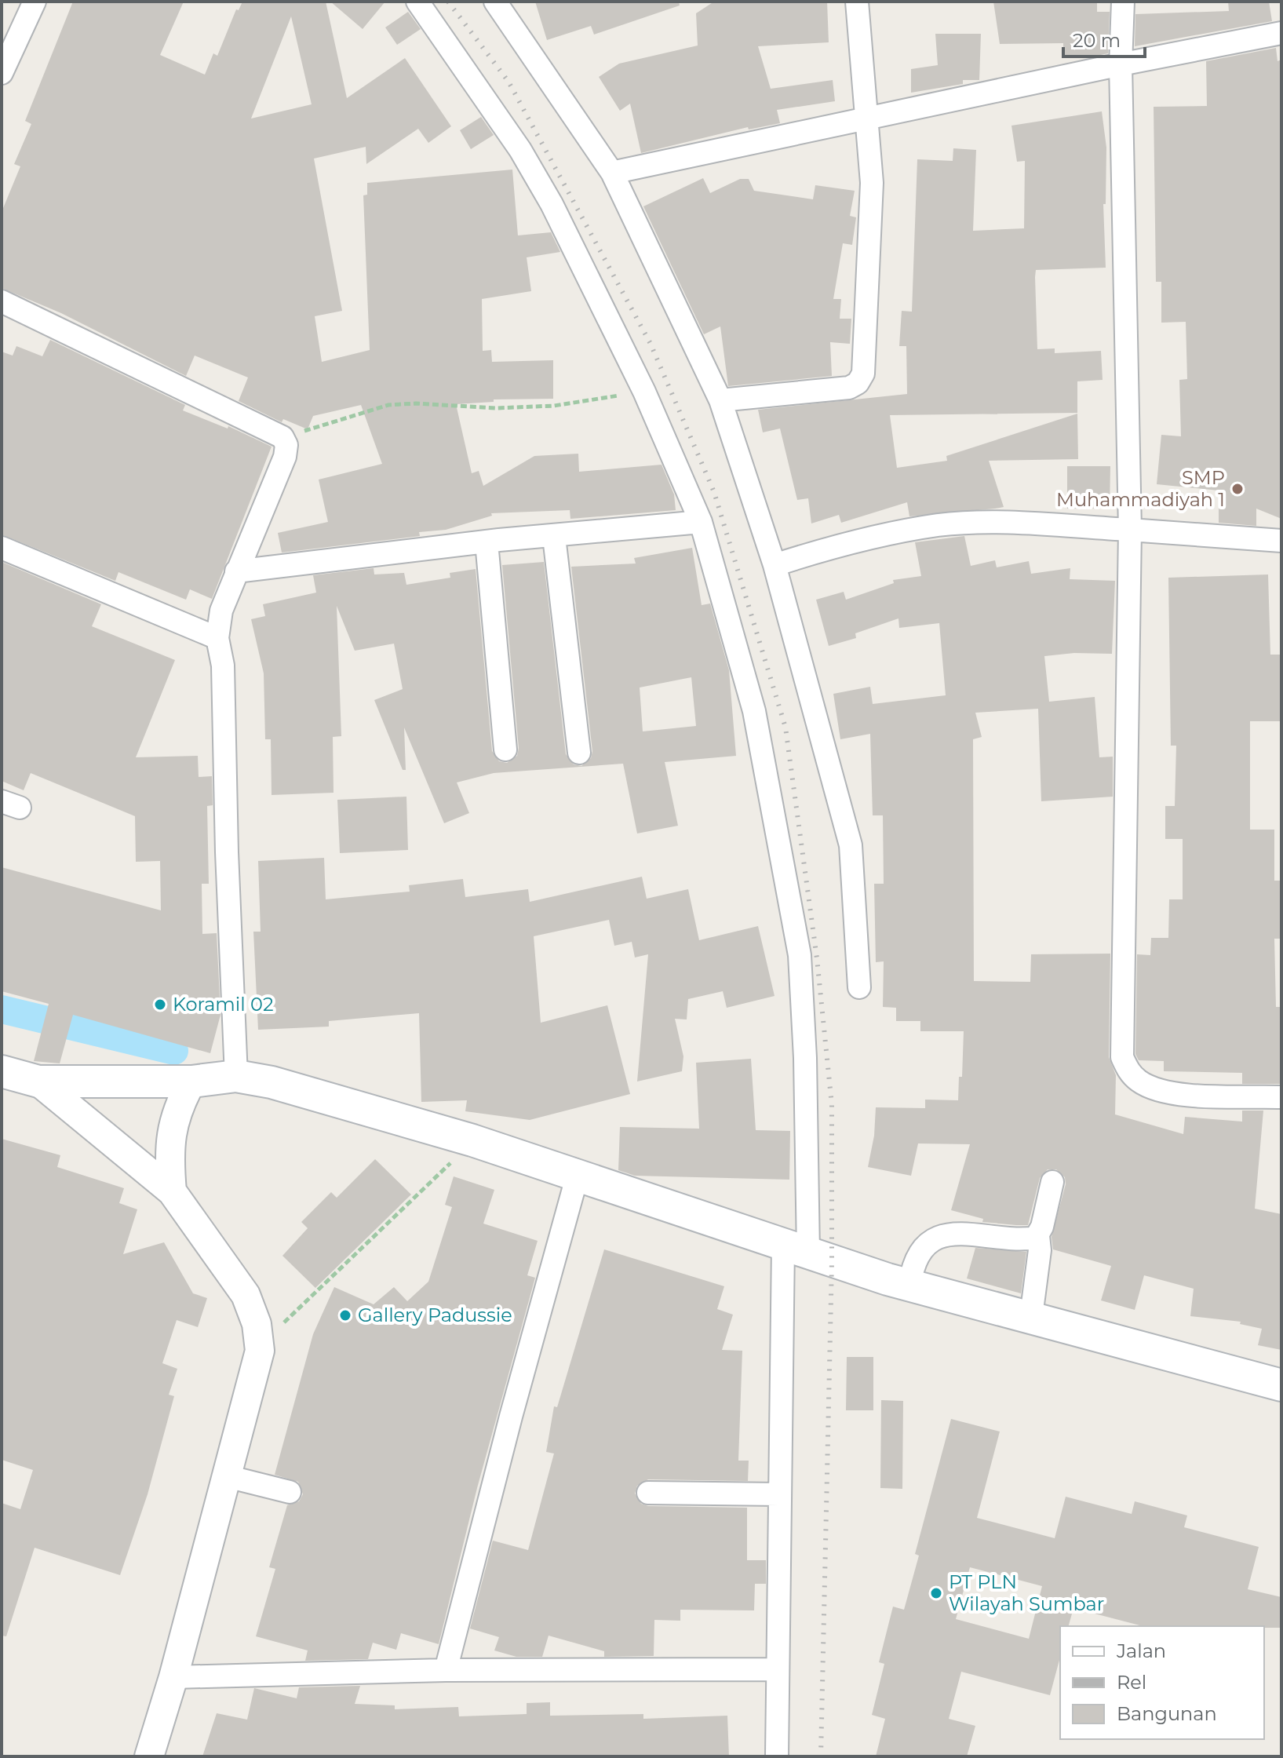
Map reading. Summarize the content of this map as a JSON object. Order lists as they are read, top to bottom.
{
  "places": [
    "SMP Muhammadiyah 1",
    "Koramil 02",
    "Gallery Padussie",
    "PT PLN Wilayah Sumbar"
  ],
  "legend": ["Jalan", "Rel", "Bangunan"],
  "scale_bar": "20 m"
}
